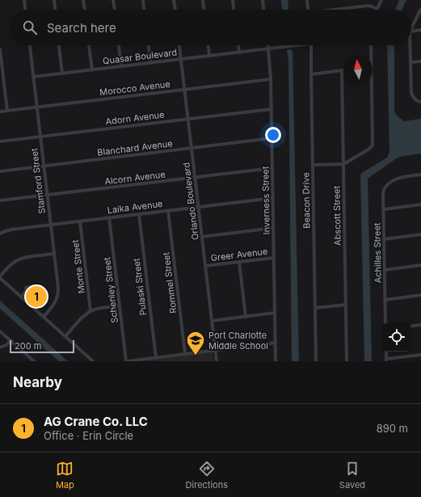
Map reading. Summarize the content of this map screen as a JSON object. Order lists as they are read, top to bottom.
{
  "streets": {
    "street": [
      "Quasar Boulevard",
      "Morocco Avenue",
      "Adorn Avenue",
      "Blanchard Avenue",
      "Alcorn Avenue",
      "Stamford Street",
      "Inverness Street",
      "Beacon Drive",
      "Orlando Boulevard",
      "Laika Avenue",
      "Abscott Street",
      "Achilles Street",
      "Greer Avenue",
      "Monte Street",
      "Rommel Street",
      "Pulaski Street",
      "Schenley Street"
    ]
  },
  "crossings": [
    ["Quasar Boulevard", "Stamford Street"],
    ["Quasar Boulevard", "Inverness Street"],
    ["Quasar Boulevard", "Orlando Boulevard"],
    ["Morocco Avenue", "Stamford Street"],
    ["Morocco Avenue", "Inverness Street"],
    ["Morocco Avenue", "Orlando Boulevard"],
    ["Adorn Avenue", "Stamford Street"],
    ["Adorn Avenue", "Inverness Street"],
    ["Adorn Avenue", "Orlando Boulevard"],
    ["Blanchard Avenue", "Stamford Street"],
    ["Blanchard Avenue", "Inverness Street"],
    ["Blanchard Avenue", "Orlando Boulevard"],
    ["Alcorn Avenue", "Stamford Street"],
    ["Alcorn Avenue", "Inverness Street"],
    ["Alcorn Avenue", "Orlando Boulevard"],
    ["Stamford Street", "Laika Avenue"],
    ["Inverness Street", "Laika Avenue"],
    ["Inverness Street", "Greer Avenue"],
    ["Orlando Boulevard", "Laika Avenue"],
    ["Orlando Boulevard", "Greer Avenue"],
    ["Laika Avenue", "Monte Street"],
    ["Laika Avenue", "Rommel Street"],
    ["Laika Avenue", "Pulaski Street"],
    ["Laika Avenue", "Schenley Street"]
  ],
  "places": {
    "school or university": ["Port Charlotte Middle School"]
  },
  "scale_bar": "200 m",
  "north": "top",
  "page": {
    "search": "Search here",
    "pins": "1",
    "scale": "200 m",
    "heading": "Nearby",
    "list": [
      {
        "mark": "1",
        "name": "AG Crane Co. LLC",
        "note": "Office · Erin Circle",
        "value": "890 m"
      }
    ],
    "nav": ["Map", "Directions", "Saved"]
  }
}
